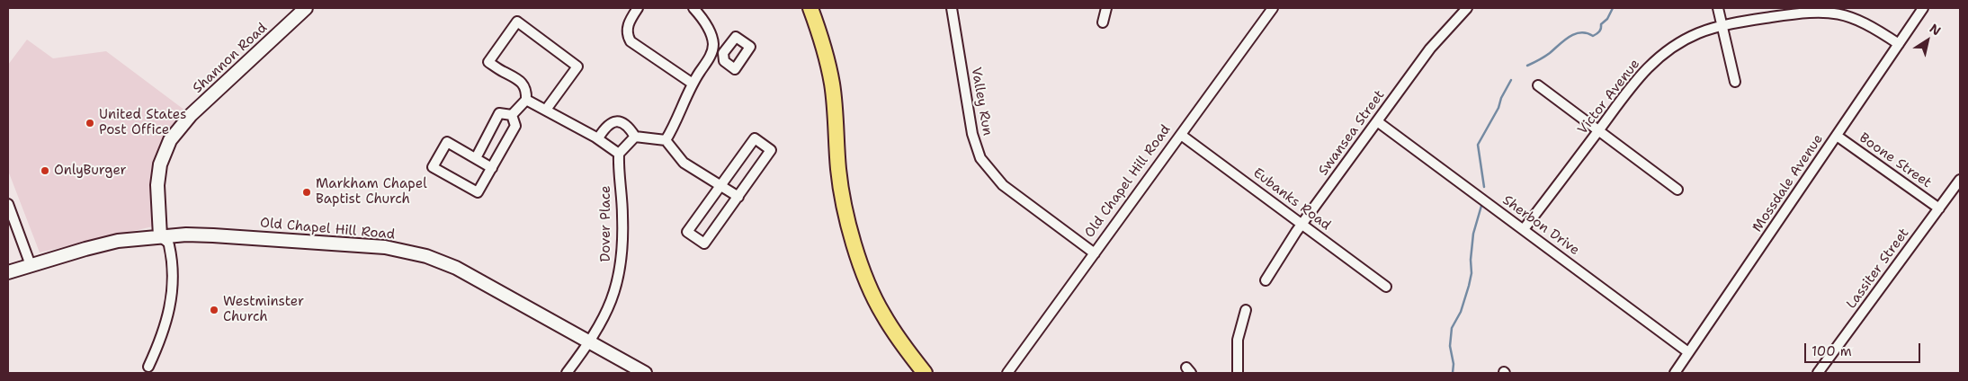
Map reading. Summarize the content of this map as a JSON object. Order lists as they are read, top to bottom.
{
  "streets": {
    "street": [
      "Shannon Road",
      "Victor Avenue",
      "Valley Run",
      "Swansea Street",
      "Boone Street",
      "Old Chapel Hill Road",
      "Mossdale Avenue",
      "Eubanks Road",
      "Dover Place",
      "Sherbon Drive",
      "Lassiter Street"
    ]
  },
  "crossings": [
    ["Shannon Road", "Old Chapel Hill Road"],
    ["Victor Avenue", "Mossdale Avenue"],
    ["Victor Avenue", "Sherbon Drive"],
    ["Valley Run", "Old Chapel Hill Road"],
    ["Swansea Street", "Eubanks Road"],
    ["Swansea Street", "Sherbon Drive"],
    ["Boone Street", "Mossdale Avenue"],
    ["Boone Street", "Lassiter Street"],
    ["Old Chapel Hill Road", "Eubanks Road"],
    ["Old Chapel Hill Road", "Dover Place"],
    ["Mossdale Avenue", "Sherbon Drive"]
  ],
  "places": [
    "United States Post Office",
    "OnlyBurger",
    "Markham Chapel Baptist Church",
    "Westminster Church"
  ],
  "scale_bar": "100 m",
  "north": "top right"
}
